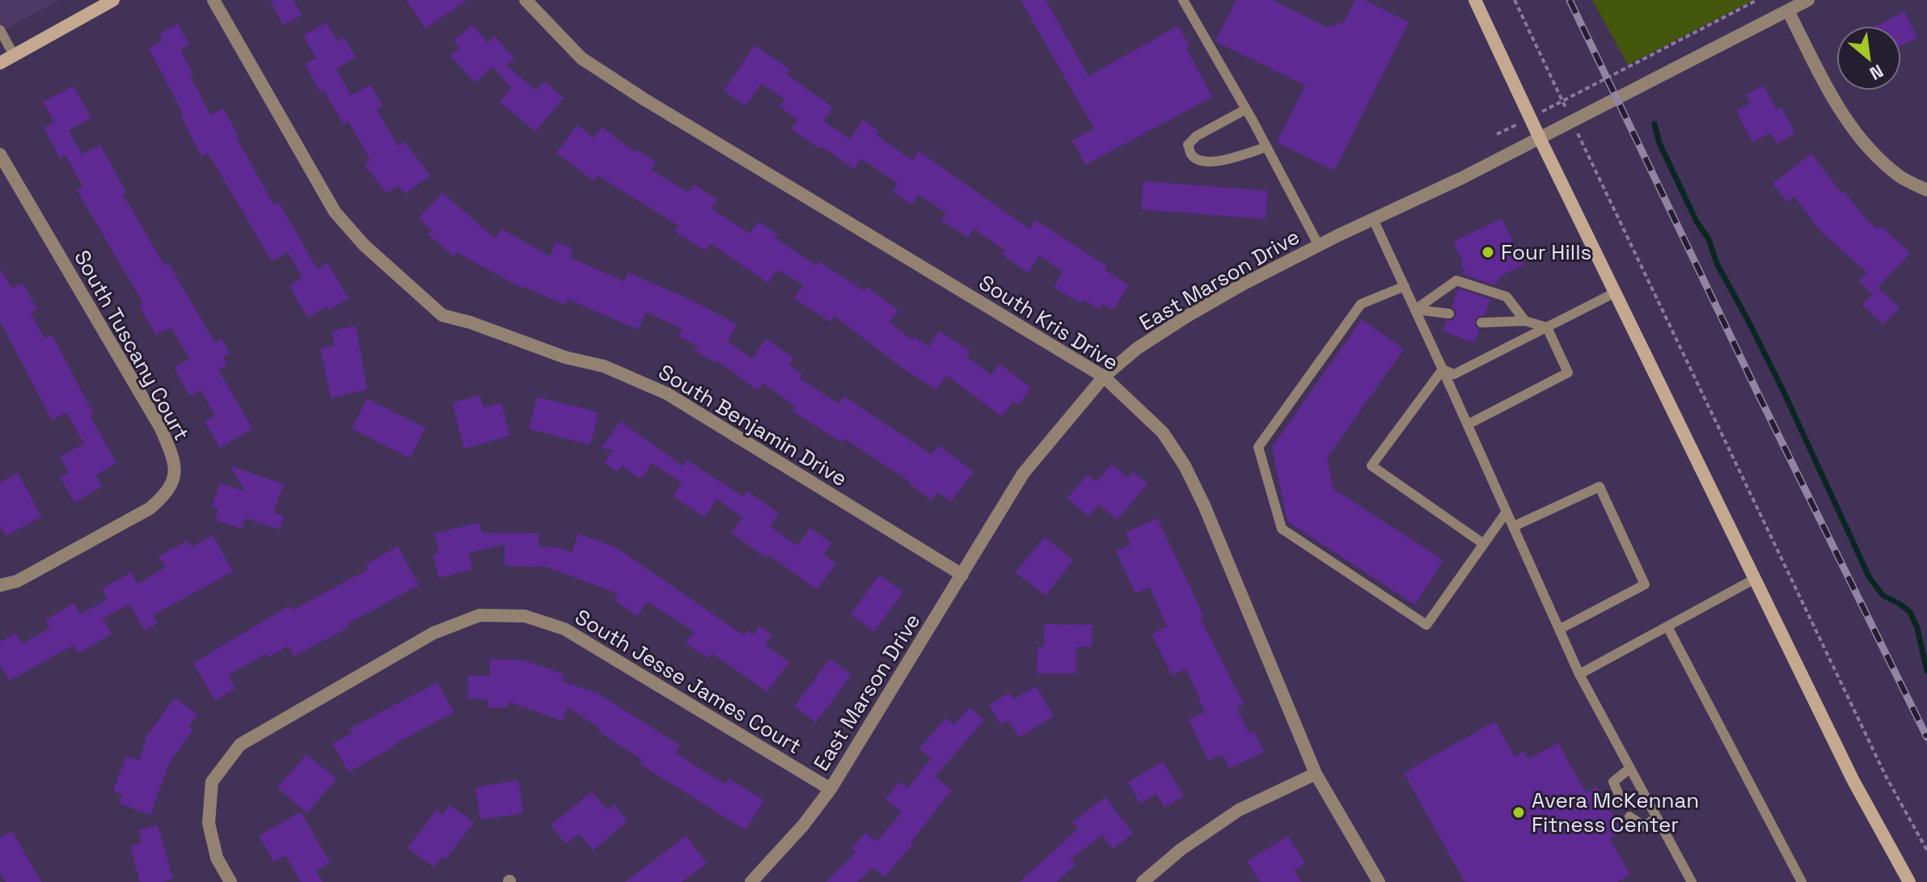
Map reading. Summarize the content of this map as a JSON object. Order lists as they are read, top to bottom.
{
  "streets": {
    "street": [
      "East Marson Drive",
      "South Kris Drive",
      "South Tuscany Court",
      "South Benjamin Drive",
      "South Jesse James Court"
    ]
  },
  "crossings": [
    ["East Marson Drive", "South Kris Drive"],
    ["East Marson Drive", "South Benjamin Drive"],
    ["East Marson Drive", "South Jesse James Court"]
  ],
  "places": ["Four Hills", "Avera McKennan Fitness Center"],
  "north": "bottom right"
}
